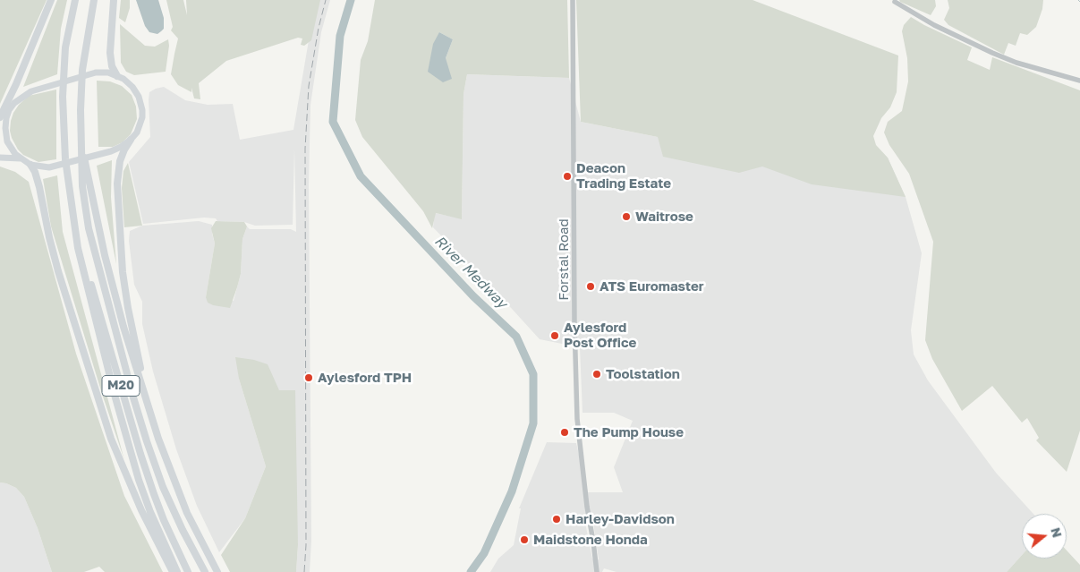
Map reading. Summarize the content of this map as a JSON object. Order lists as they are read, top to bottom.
{
  "streets": {
    "highway": ["M20"],
    "street": ["Forstal Road"]
  },
  "water": ["River Medway"],
  "places": [
    "Deacon Trading Estate",
    "Waitrose",
    "ATS Euromaster",
    "Aylesford Post Office",
    "Toolstation",
    "Aylesford TPH",
    "The Pump House",
    "Harley-Davidson",
    "Maidstone Honda"
  ],
  "north": "right"
}
